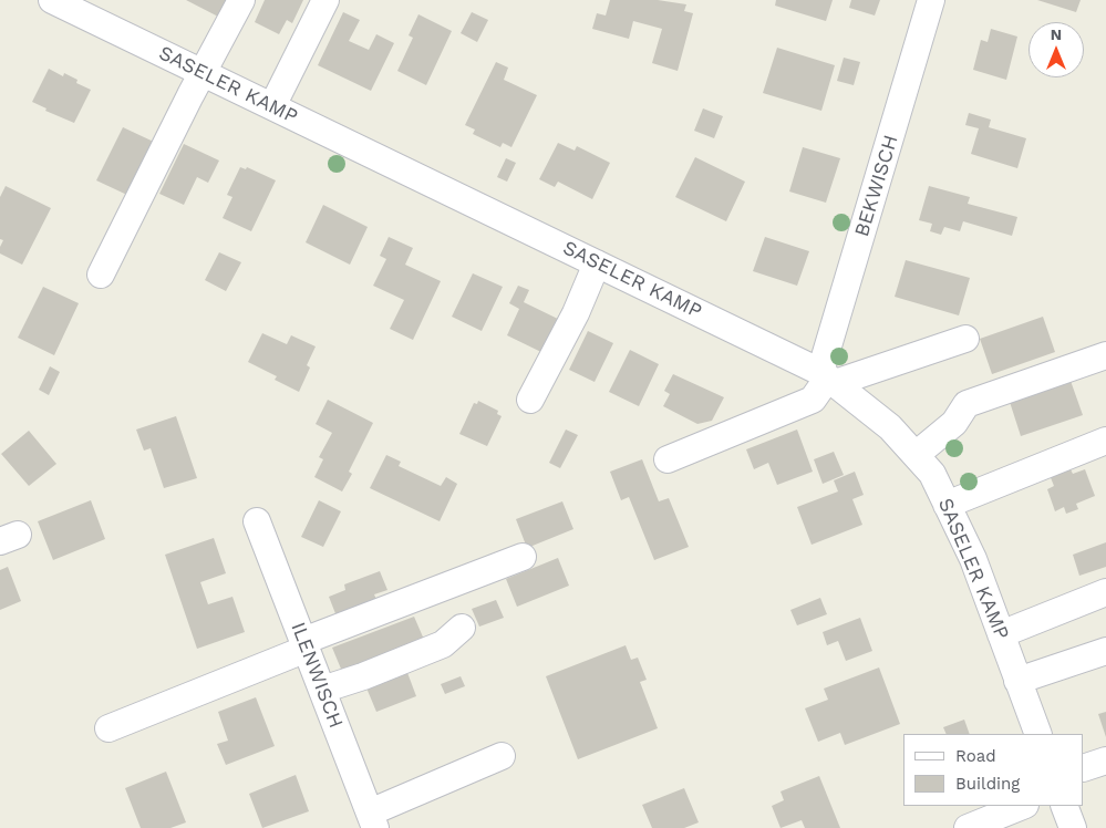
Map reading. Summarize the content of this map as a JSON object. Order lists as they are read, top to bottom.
{
  "streets": {
    "street": ["SASELER KAMP", "BEKWISCH", "ILENWISCH"]
  },
  "crossings": [
    ["SASELER KAMP", "BEKWISCH"]
  ],
  "legend": ["Road", "Building"],
  "north": "top"
}
